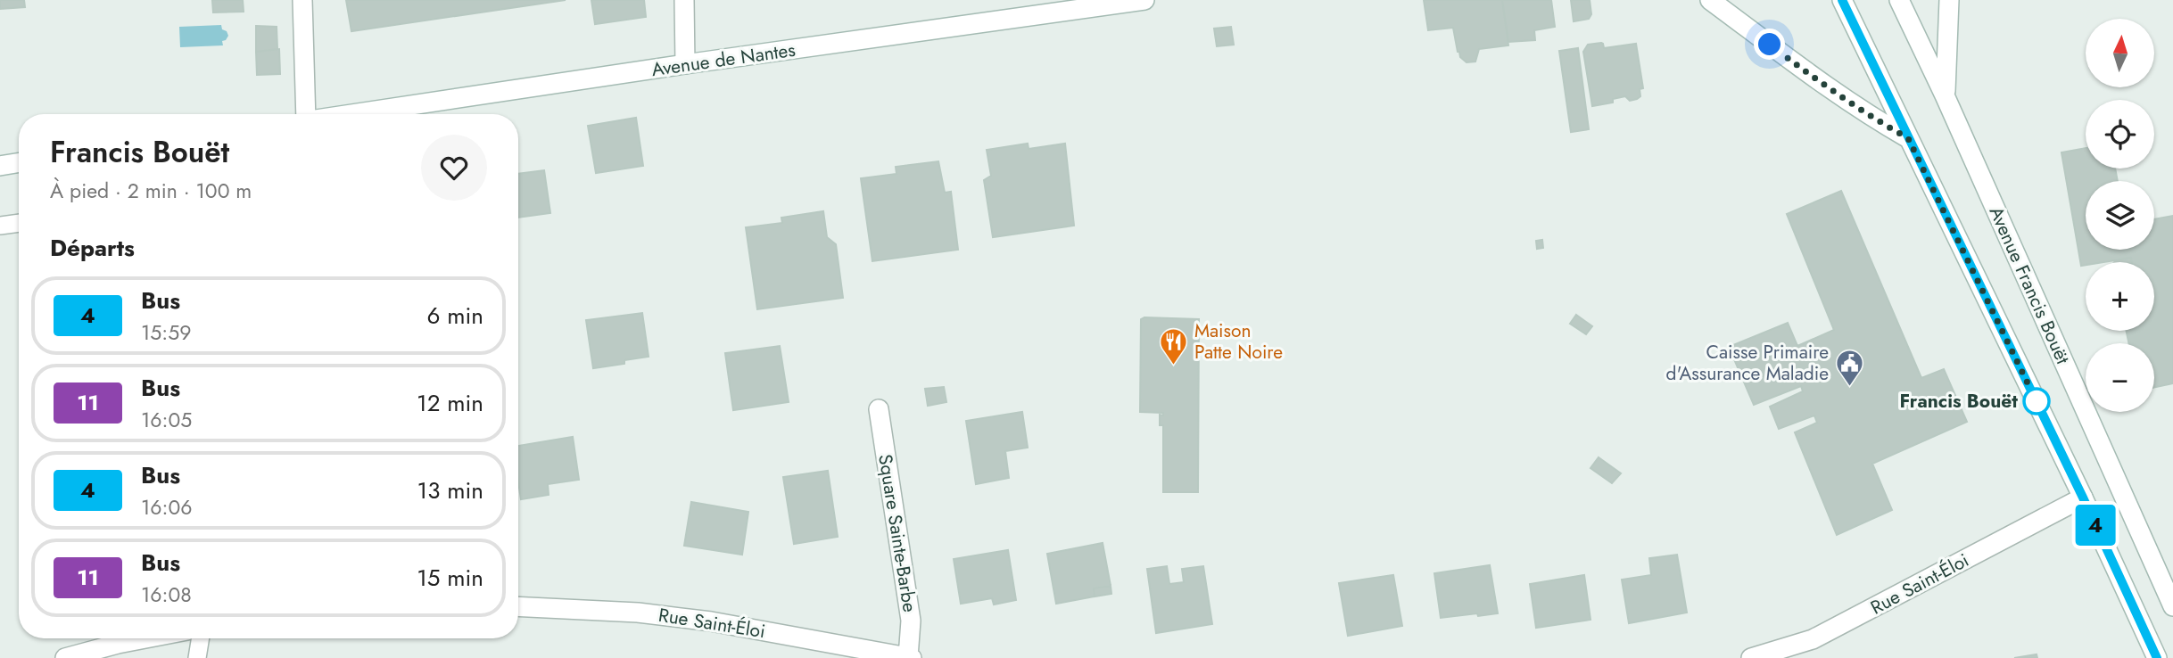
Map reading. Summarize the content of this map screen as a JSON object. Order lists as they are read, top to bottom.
{
  "streets": {
    "main road": [
      "Avenue de Nantes",
      "Avenue Francis Bouët",
      "Square Sainte-Barbe",
      "Rue Saint-Éloi"
    ]
  },
  "crossings": [
    ["Square Sainte-Barbe", "Rue Saint-Éloi"]
  ],
  "places": {
    "restaurant": ["Maison Patte Noire"],
    "public building": ["Caisse Primaire d'Assurance Maladie"],
    "other": ["Francis Bouët"]
  },
  "lines": ["bus line 4"],
  "north": "top",
  "page": {
    "on_map": "4",
    "map_buttons": ["+", "−"],
    "heading": [
      ["Francis Bouët", "À pied · 2 min · 100 m"],
      "Départs"
    ],
    "list": [
      {
        "mark": "4",
        "name": "Bus",
        "note": "15:59",
        "value": "6 min"
      },
      {
        "mark": "11",
        "name": "Bus",
        "note": "16:05",
        "value": "12 min"
      },
      {
        "mark": "4",
        "name": "Bus",
        "note": "16:06",
        "value": "13 min"
      },
      {
        "mark": "11",
        "name": "Bus",
        "note": "16:08",
        "value": "15 min"
      }
    ]
  }
}
